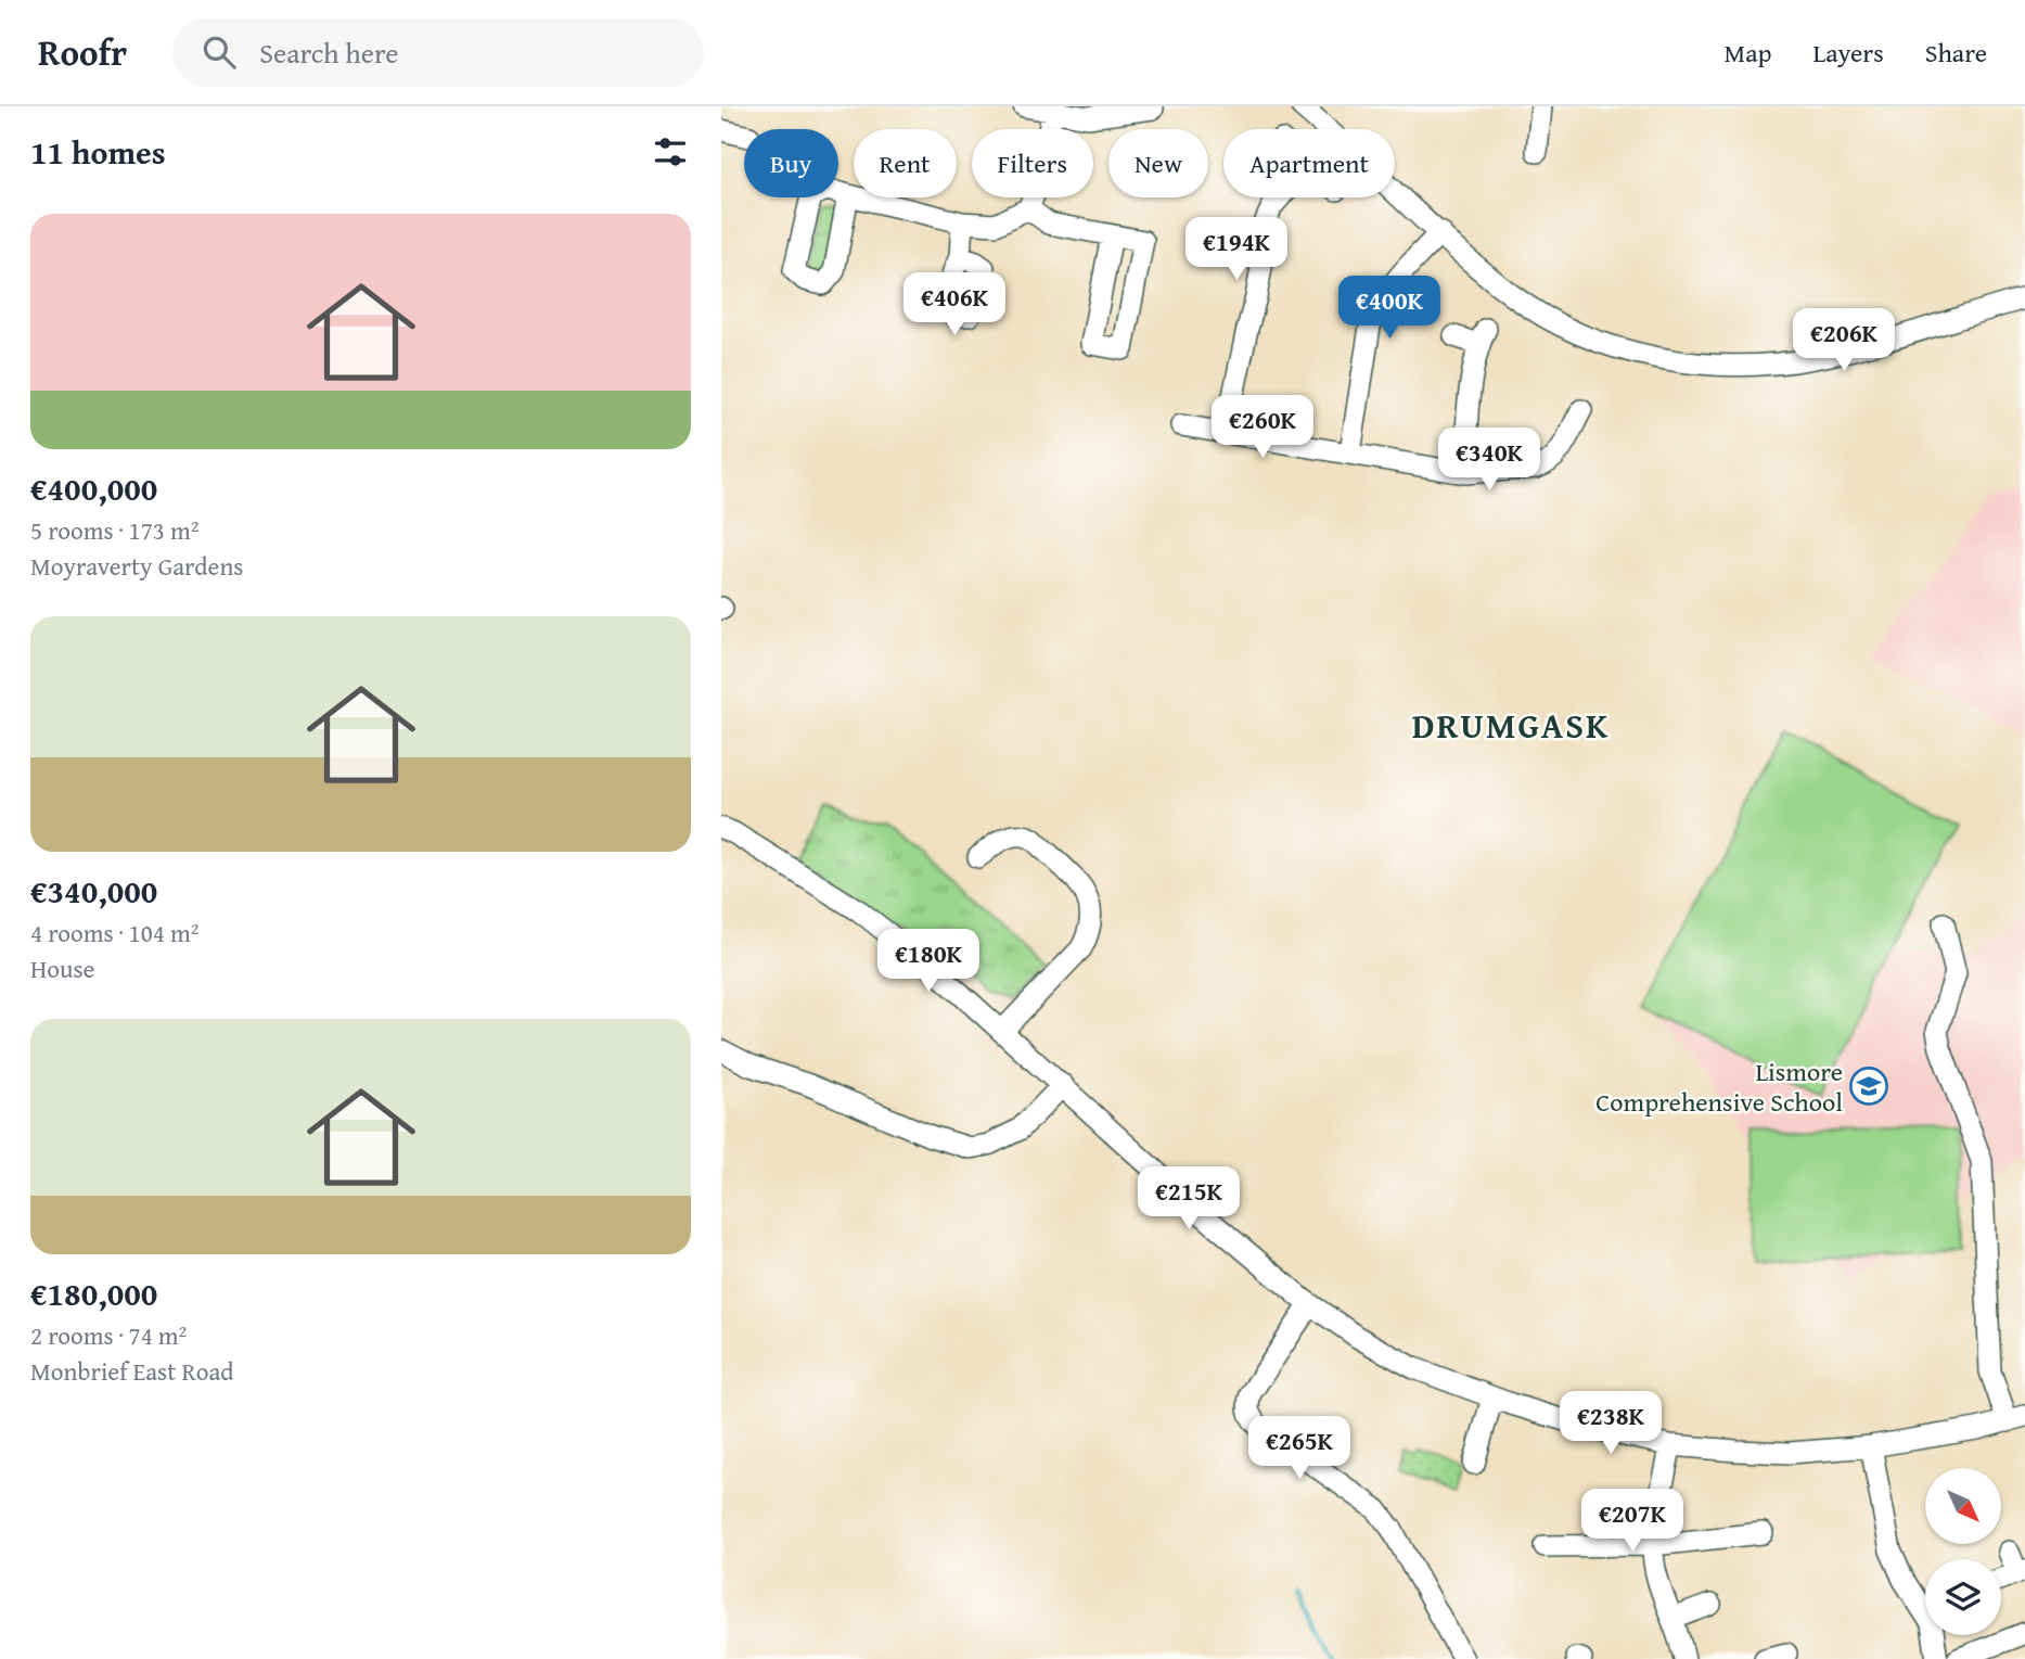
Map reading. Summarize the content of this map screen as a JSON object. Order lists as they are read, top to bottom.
{
  "districts": ["DRUMGASK"],
  "places": {
    "school or university": ["Lismore Comprehensive School"]
  },
  "north": "bottom right",
  "page": {
    "header": "Roofr",
    "search": "Search here",
    "nav": ["Map", "Layers", "Share"],
    "heading": "11 homes",
    "chip": [
      "Buy",
      "Rent",
      "Filters",
      "New",
      "Apartment"
    ],
    "list": [
      {
        "name": "€400,000",
        "note": "5 rooms · 173 m² · Moyraverty Gardens"
      },
      {
        "name": "€340,000",
        "note": "4 rooms · 104 m² · House"
      },
      {
        "name": "€180,000",
        "note": "2 rooms · 74 m² · Monbrief East Road"
      }
    ],
    "price": [
      "€194K",
      "€406K",
      "€400K",
      "€206K",
      "€260K",
      "€340K",
      "€180K",
      "€215K",
      "€238K",
      "€265K",
      "€207K"
    ]
  }
}
